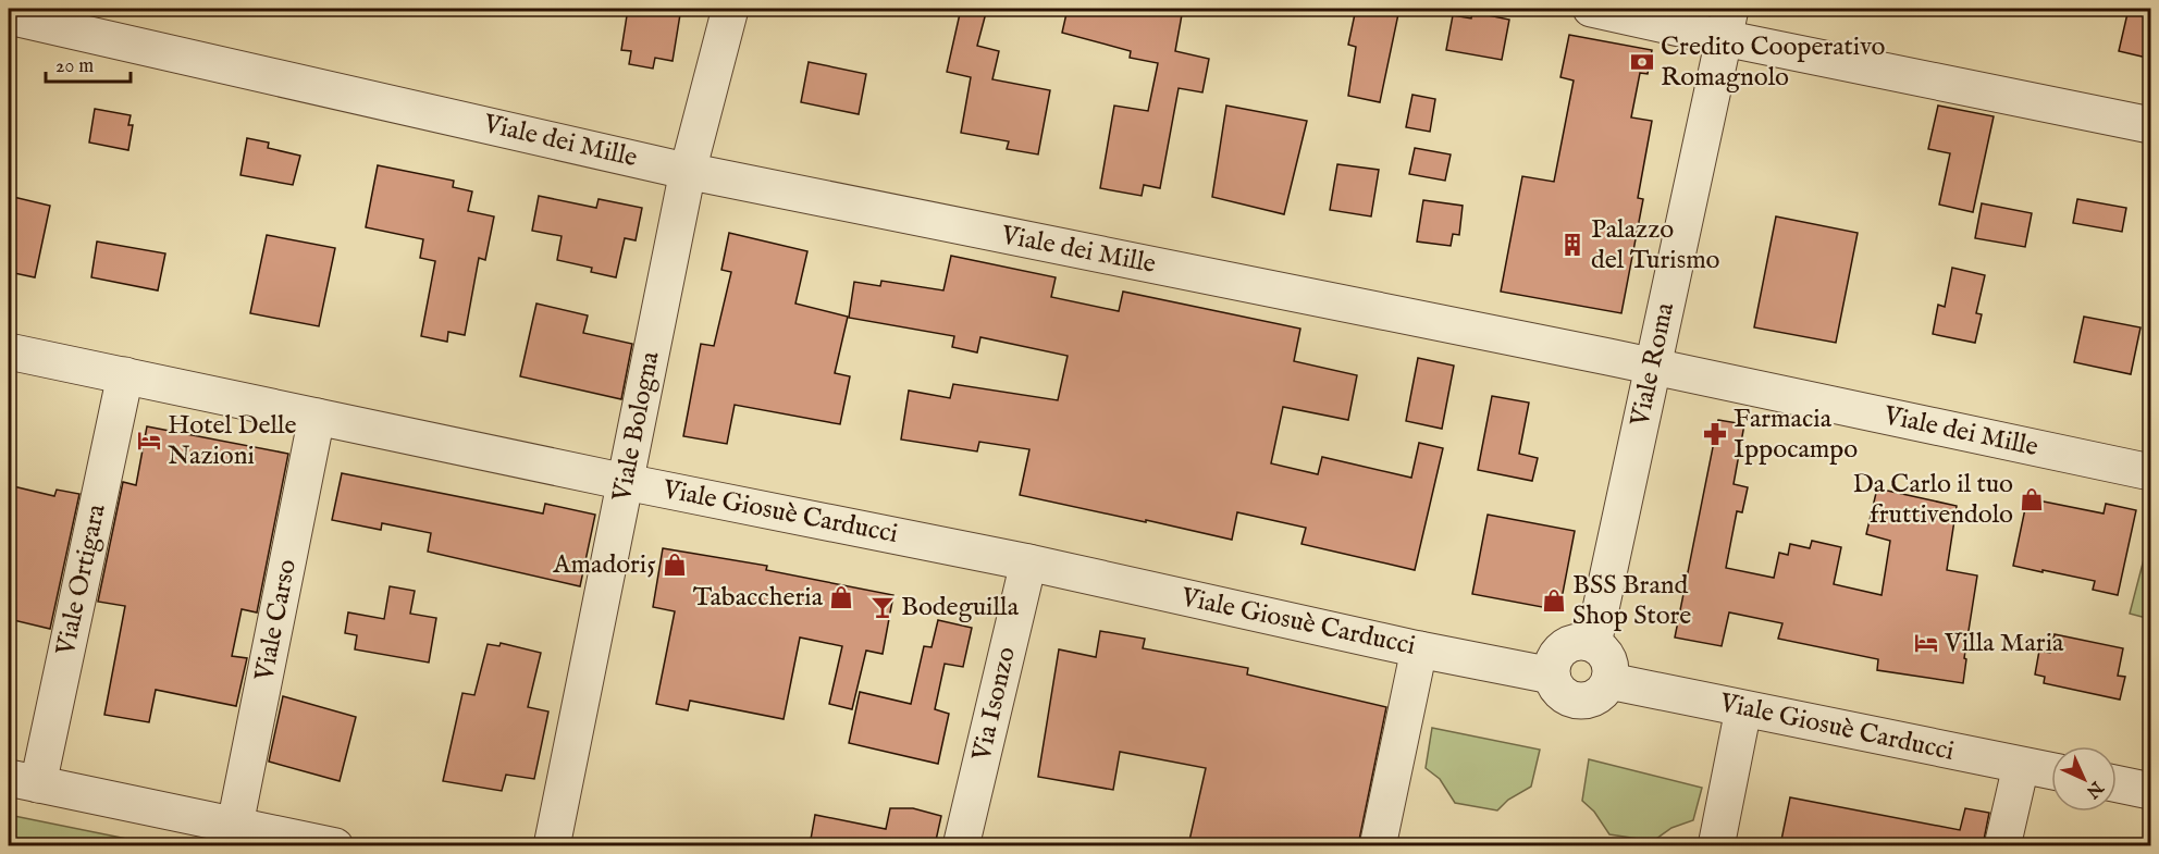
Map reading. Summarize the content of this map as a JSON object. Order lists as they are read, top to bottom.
{
  "streets": {
    "street": [
      "Viale dei Mille",
      "Viale Roma",
      "Viale Bologna",
      "Viale Giosuè Carducci",
      "Viale Ortigara",
      "Viale Carso",
      "Via Isonzo"
    ]
  },
  "crossings": [
    ["Viale dei Mille", "Viale Roma"],
    ["Viale dei Mille", "Viale Bologna"],
    ["Viale Roma", "Viale Giosuè Carducci"],
    ["Viale Bologna", "Viale Giosuè Carducci"],
    ["Viale Giosuè Carducci", "Viale Ortigara"],
    ["Viale Giosuè Carducci", "Viale Carso"],
    ["Viale Giosuè Carducci", "Via Isonzo"]
  ],
  "places": {
    "bank": ["Credito Cooperativo Romagnolo"],
    "building": ["Palazzo del Turismo"],
    "pharmacy": ["Farmacia Ippocampo"],
    "hotel": ["Hotel Delle Nazioni", "Villa Maria"],
    "shop": [
      "Da Carlo il tuo fruttivendolo",
      "Amadori5",
      "Tabaccheria",
      "BSS Brand Shop Store"
    ],
    "bar": ["Bodeguilla"]
  },
  "scale_bar": "20 m",
  "north": "bottom right"
}
